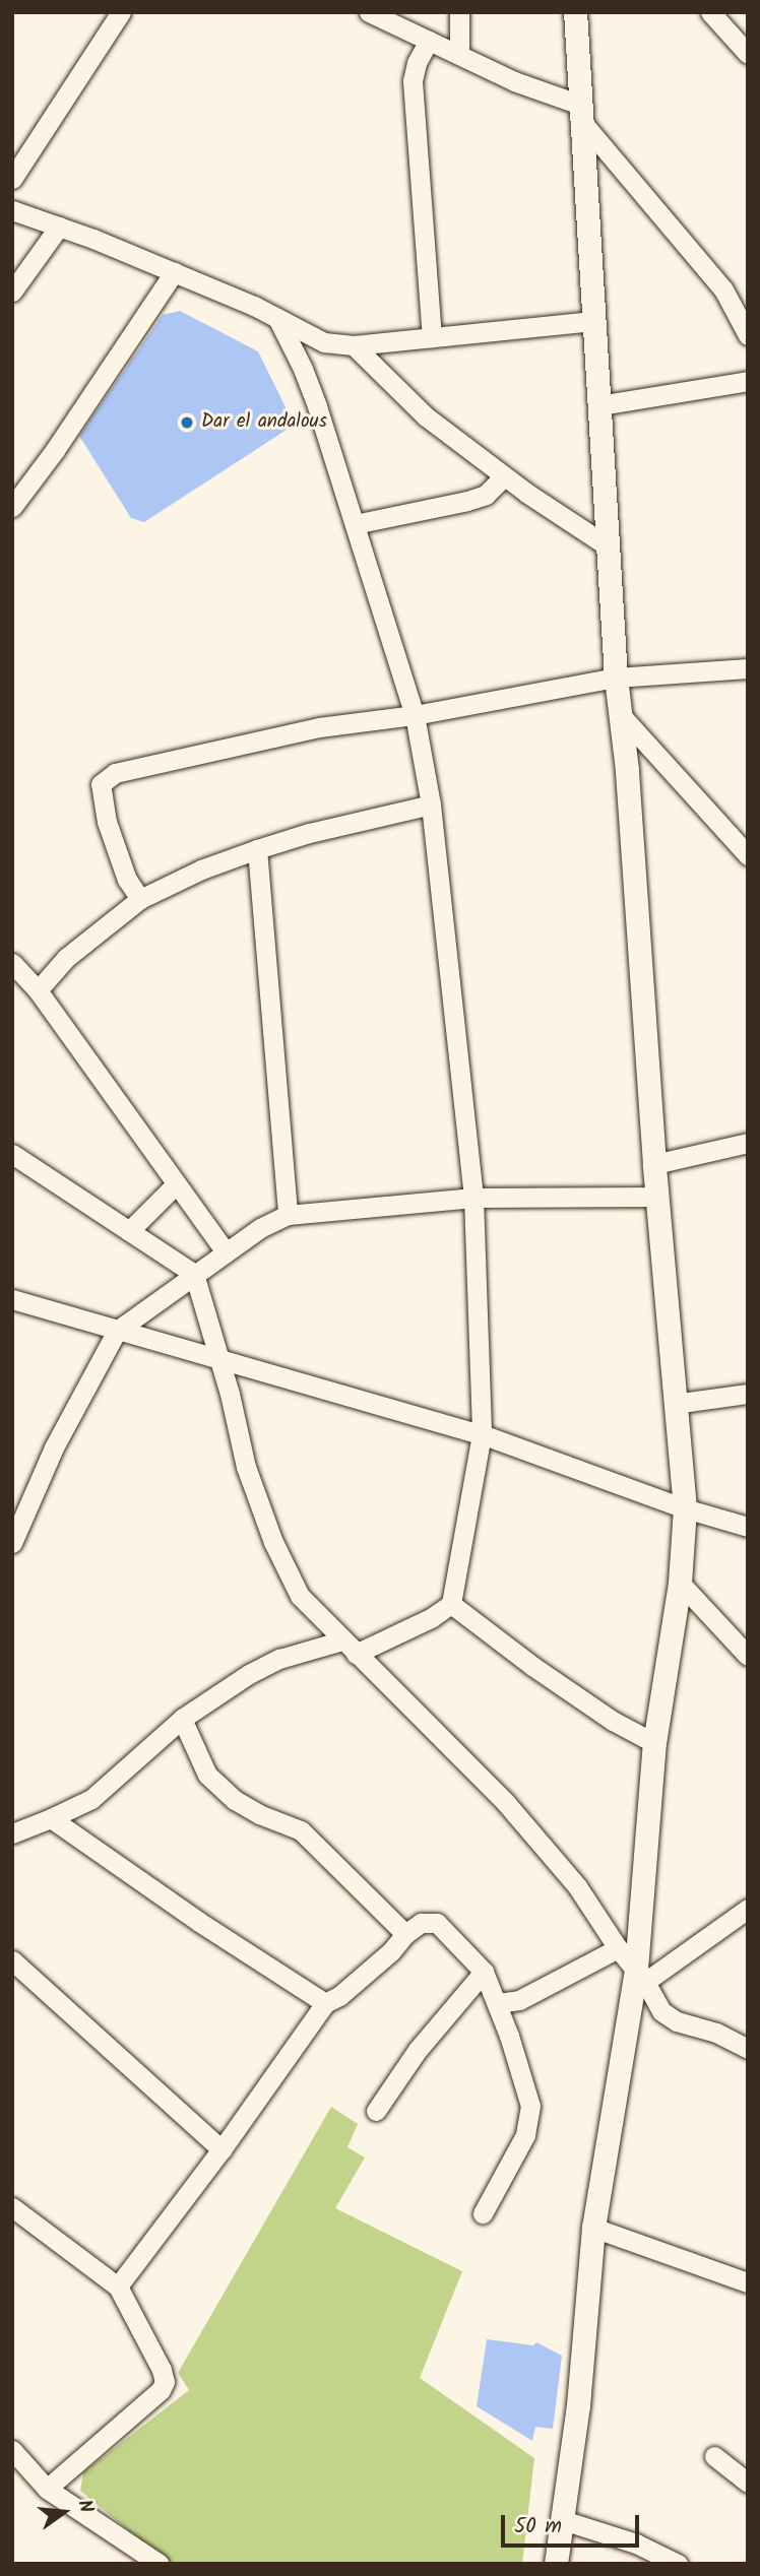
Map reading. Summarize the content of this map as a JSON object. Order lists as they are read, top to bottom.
{
  "places": ["Dar el andalous"],
  "scale_bar": "50 m",
  "north": "right"
}
